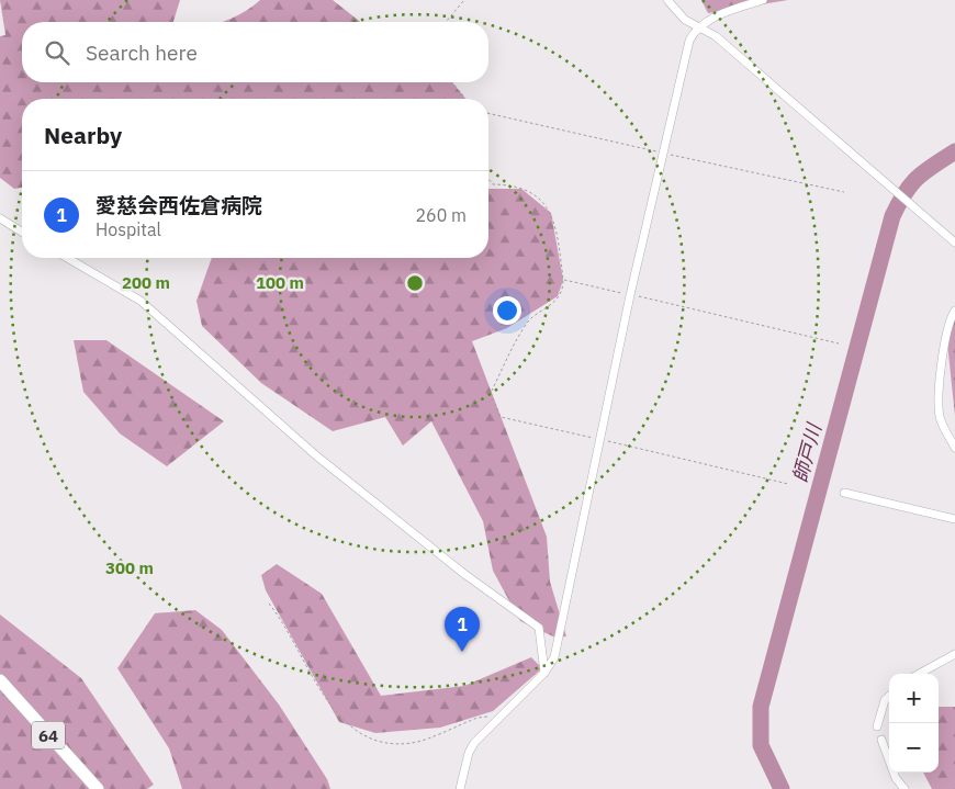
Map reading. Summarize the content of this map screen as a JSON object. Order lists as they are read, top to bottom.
{
  "streets": {
    "main road": ["64"]
  },
  "water": ["師戸川"],
  "page": {
    "search": "Search here",
    "heading": "Nearby",
    "list": [
      {
        "mark": "1",
        "name": "愛慈会西佐倉病院",
        "note": "Hospital",
        "value": "260 m"
      }
    ],
    "pins": "1",
    "map_buttons": ["+", "−"]
  },
  "rings": ["100 m", "200 m", "300 m"]
}
